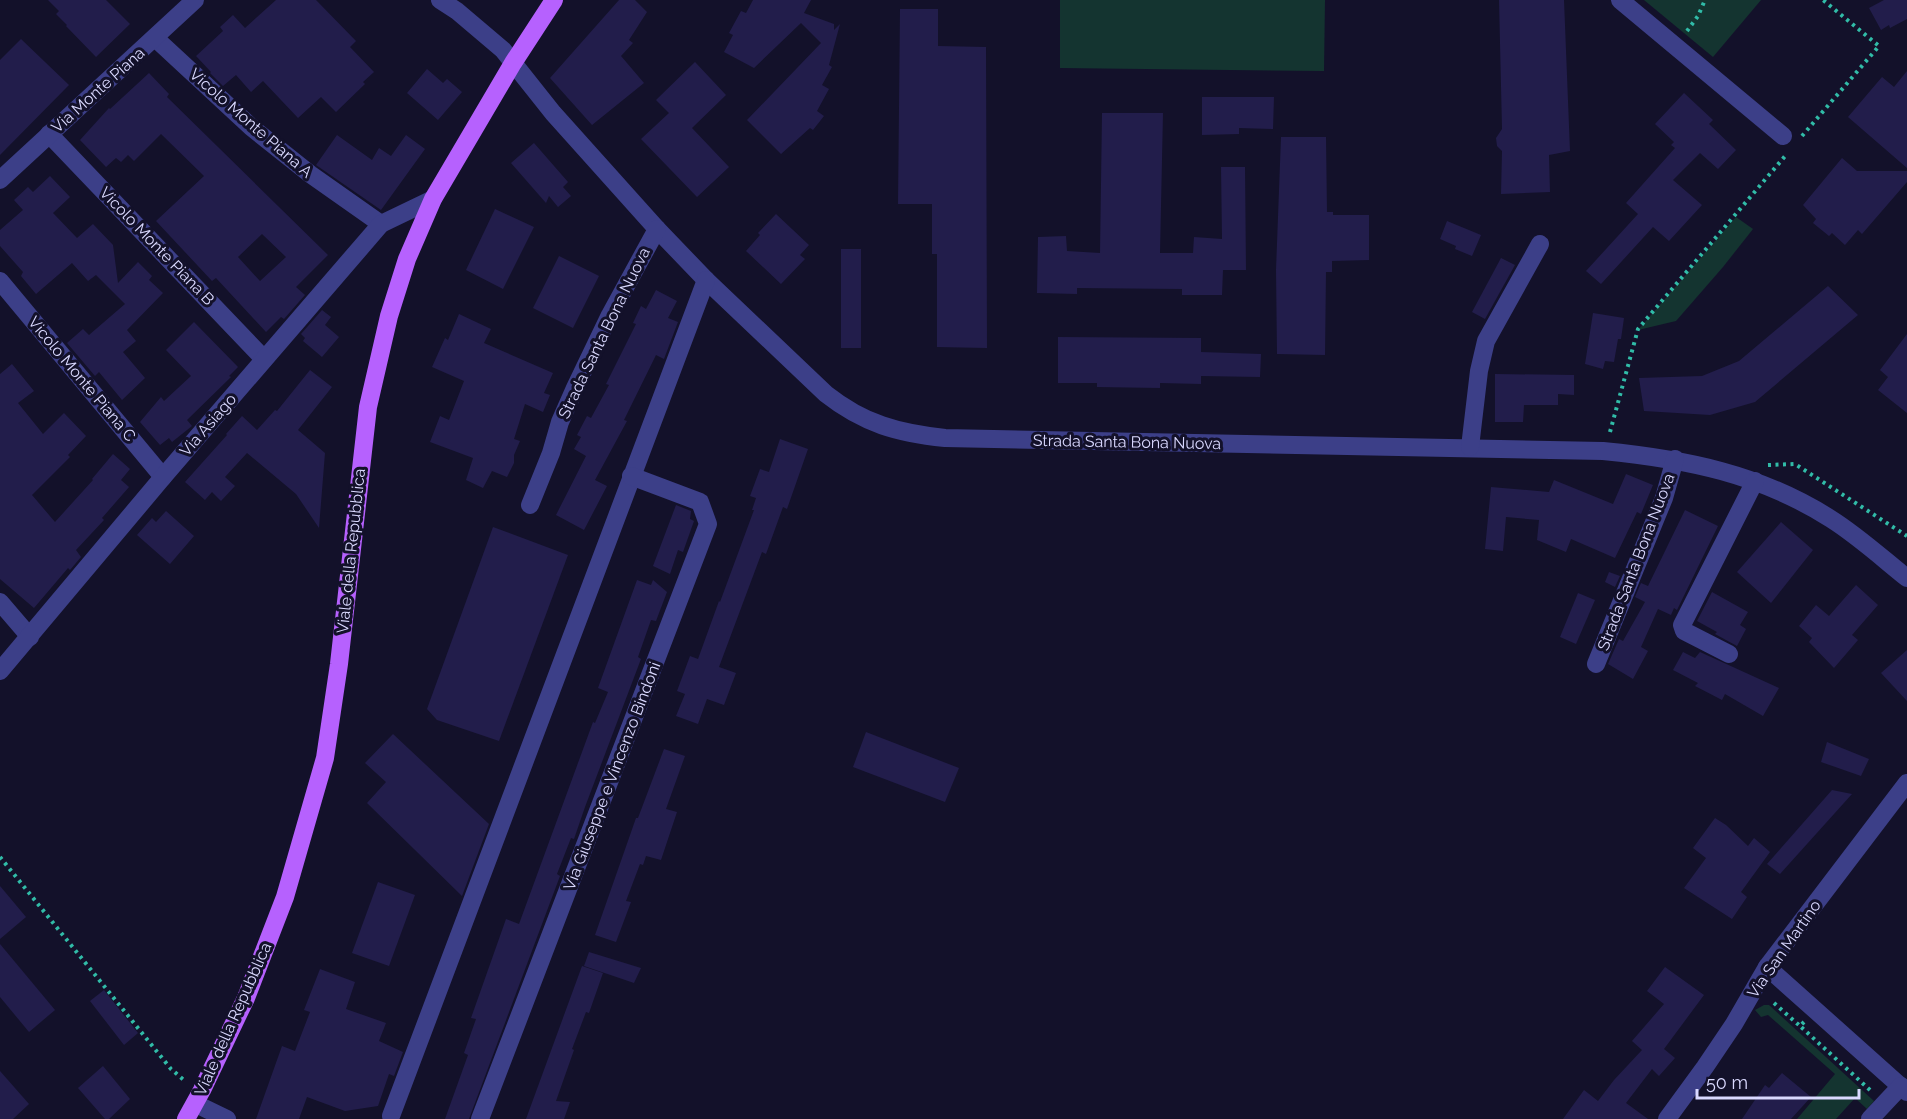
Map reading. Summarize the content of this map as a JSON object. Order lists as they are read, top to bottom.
{
  "streets": {
    "main road": ["Viale della Repubblica"],
    "street": [
      "Via Monte Piana",
      "Vicolo Monte Piana A",
      "Vicolo Monte Piana B",
      "Strada Santa Bona Nuova",
      "Vicolo Monte Piana C",
      "Via Asiago",
      "Via Giuseppe e Vincenzo Bindoni",
      "Via San Martino"
    ]
  },
  "crossings": [
    ["Via Monte Piana", "Vicolo Monte Piana A"],
    ["Via Monte Piana", "Vicolo Monte Piana B"],
    ["Vicolo Monte Piana A", "Via Asiago"],
    ["Vicolo Monte Piana B", "Via Asiago"],
    ["Strada Santa Bona Nuova", "Viale della Repubblica"],
    ["Vicolo Monte Piana C", "Via Asiago"],
    ["Via Asiago", "Viale della Repubblica"]
  ],
  "scale_bar": "50 m"
}
